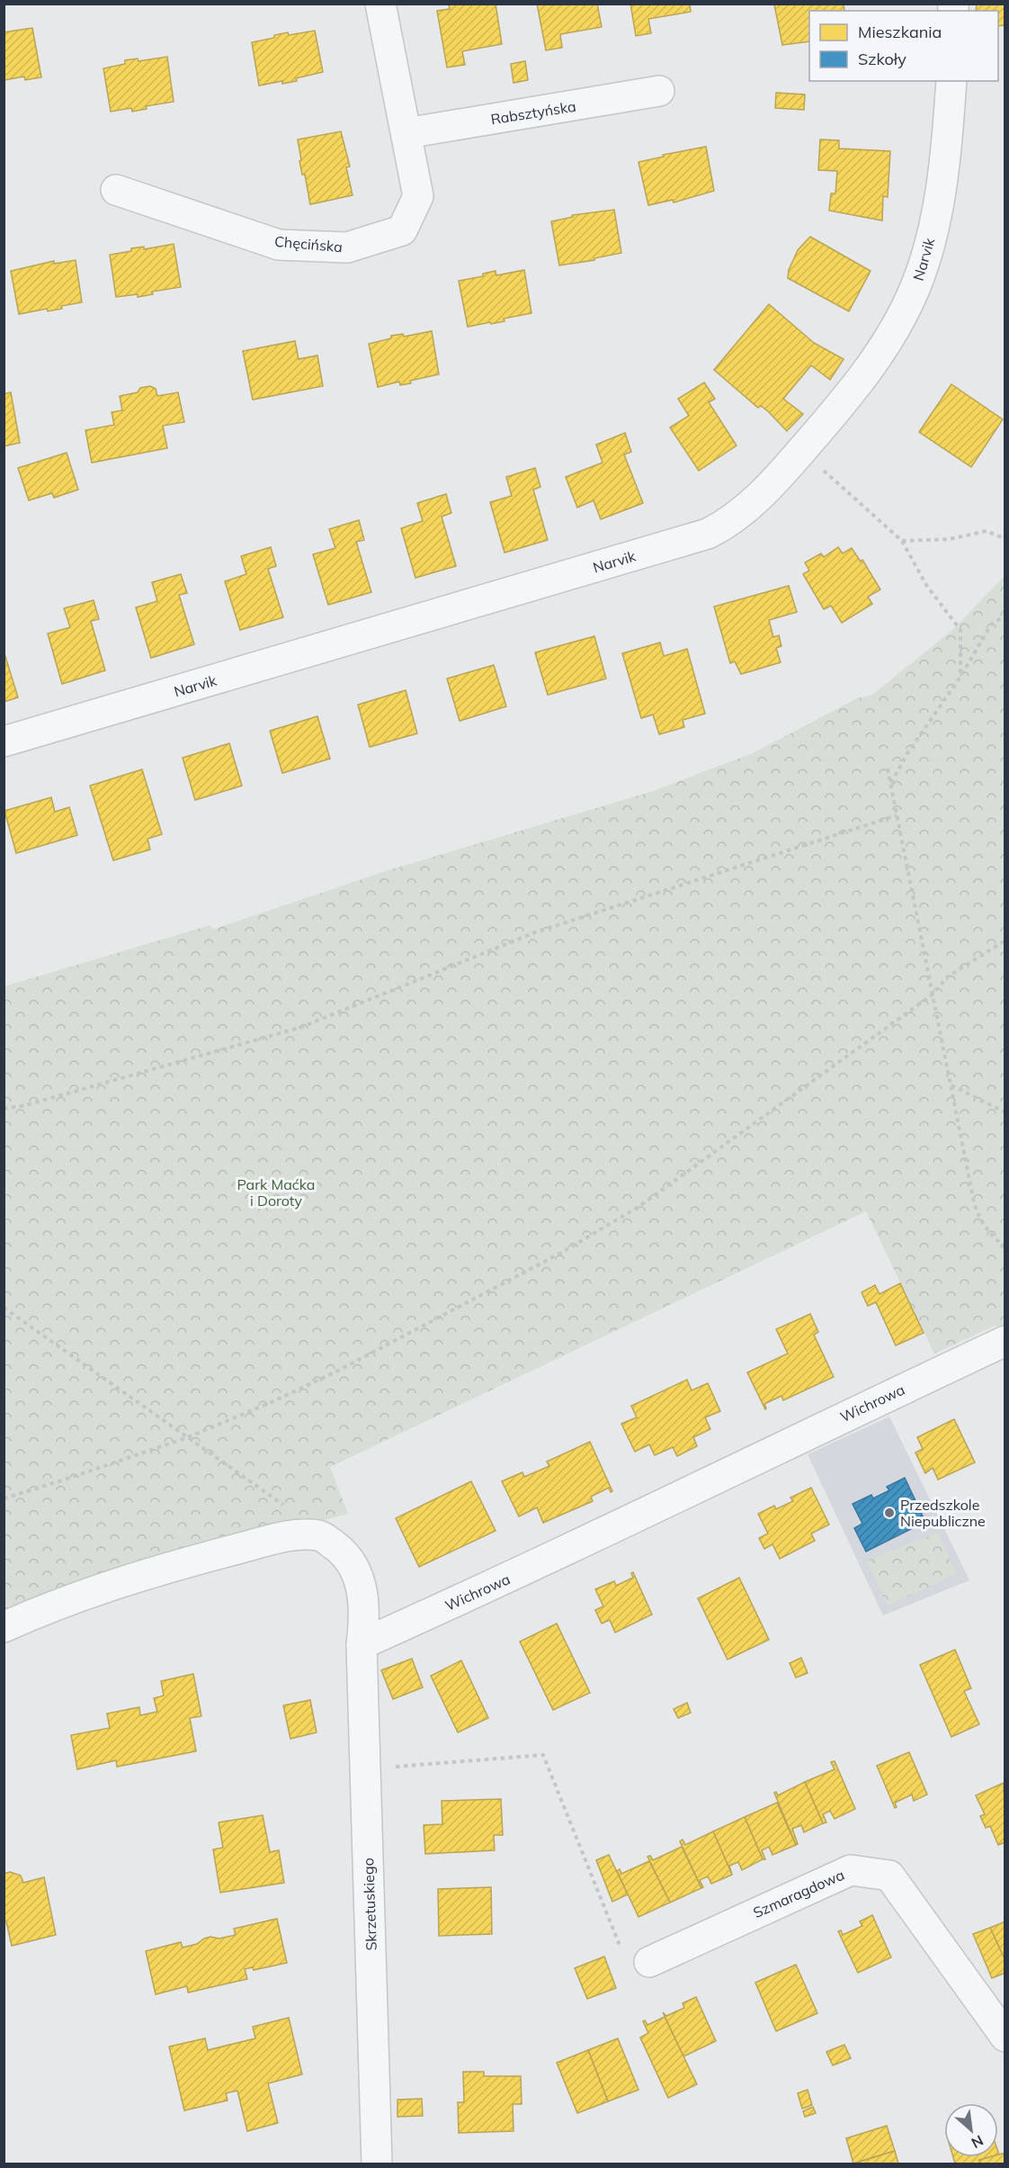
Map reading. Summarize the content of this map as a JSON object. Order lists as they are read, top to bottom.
{
  "streets": {
    "street": [
      "Rabsztyńska",
      "Chęcińska",
      "Narvik",
      "Wichrowa",
      "Szmaragdowa",
      "Skrzetuskiego"
    ]
  },
  "crossings": [
    ["Rabsztyńska", "Chęcińska"],
    ["Wichrowa", "Skrzetuskiego"]
  ],
  "parks": ["Park Maćka i Doroty"],
  "places": ["Przedszkole Niepubliczne"],
  "legend": ["Mieszkania", "Szkoły"],
  "north": "bottom right"
}
